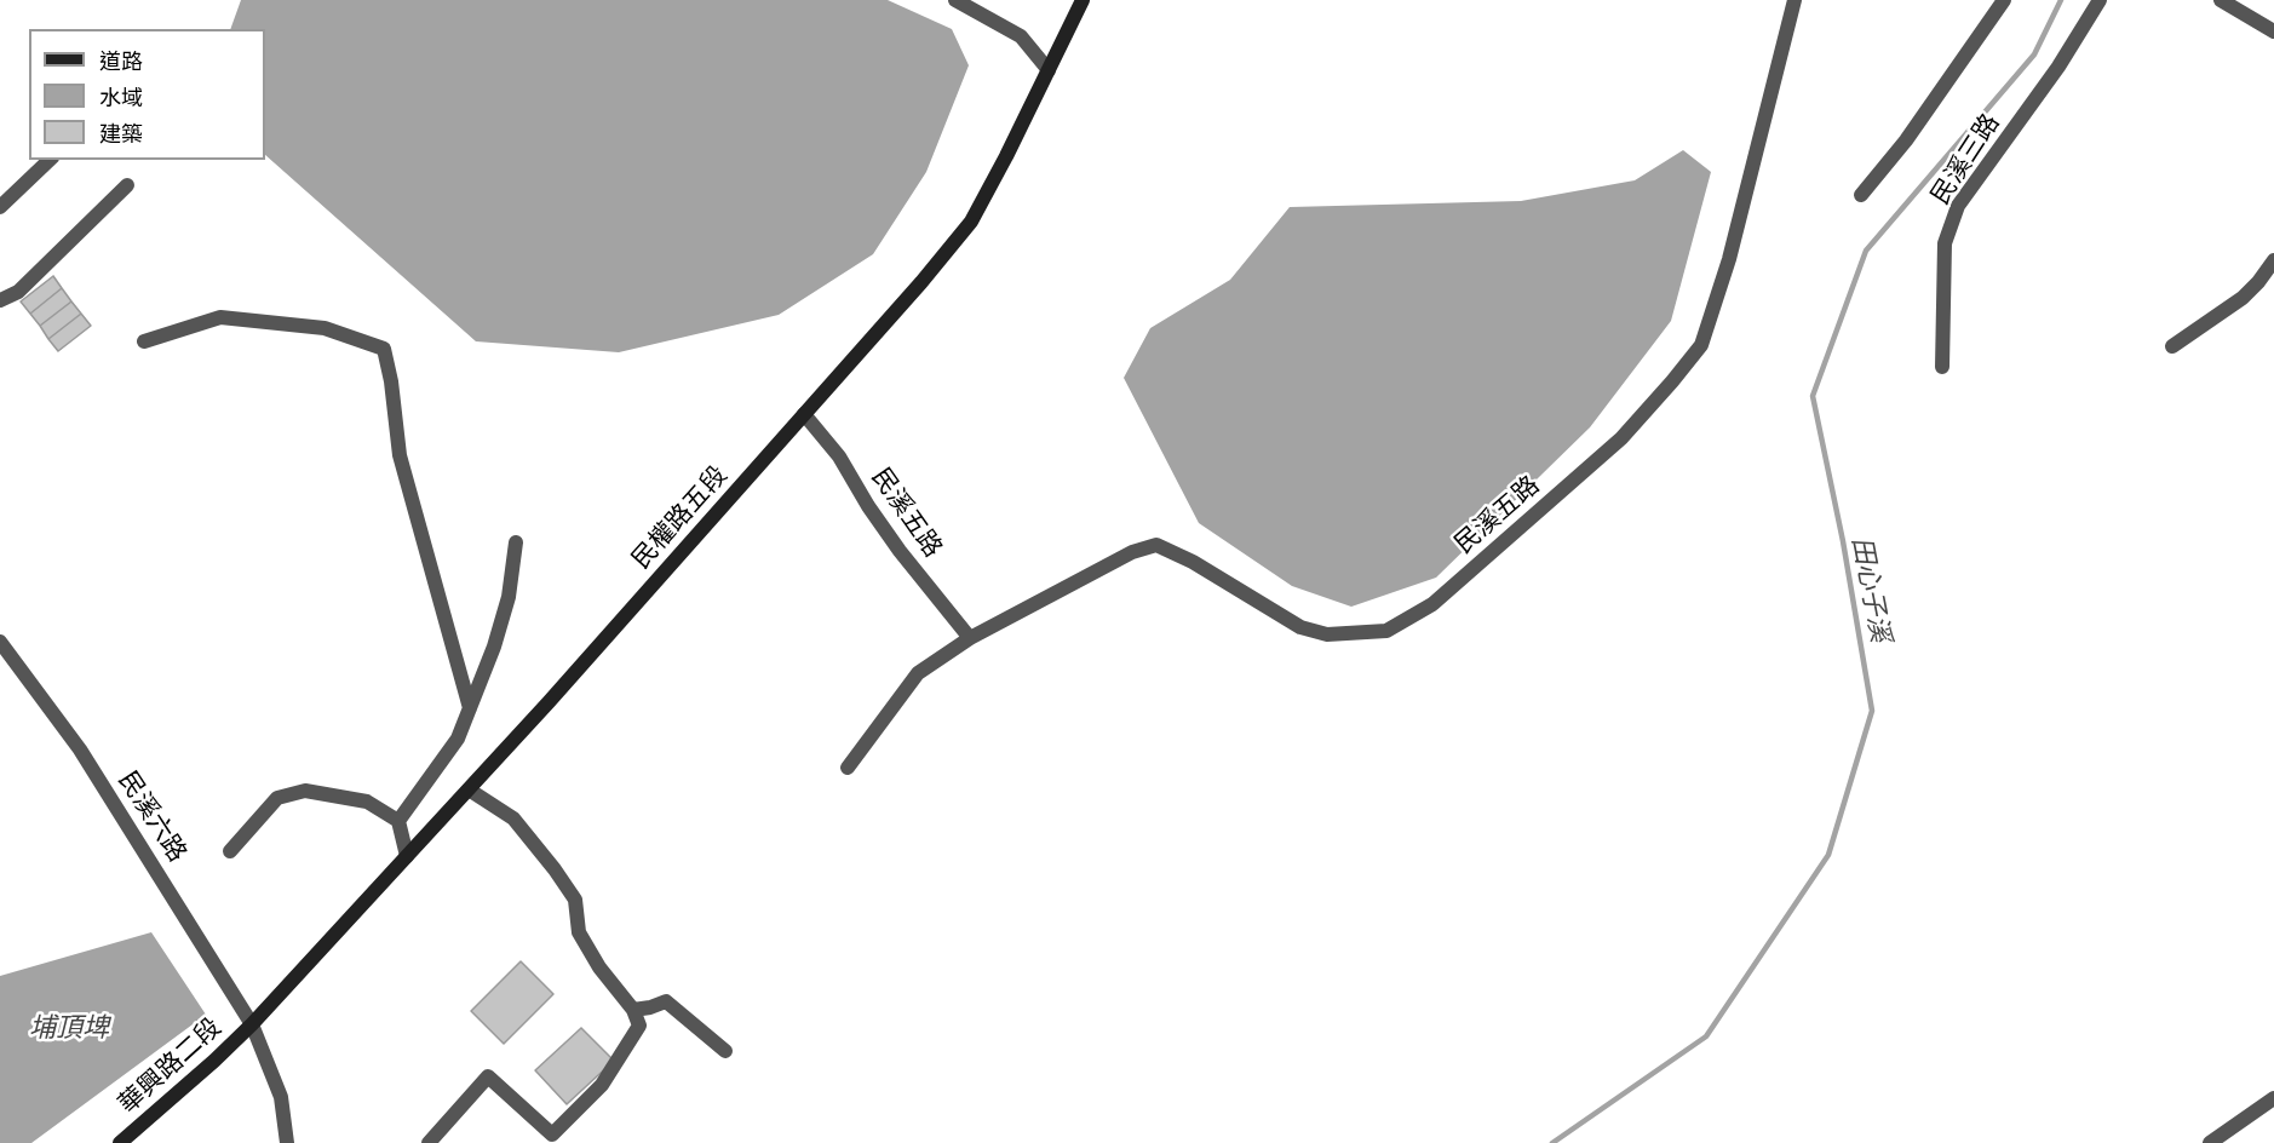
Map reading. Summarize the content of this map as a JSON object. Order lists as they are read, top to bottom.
{
  "streets": {
    "street": [
      "民溪三路",
      "民溪五路",
      "民權路五段",
      "民溪六路",
      "華興路二段"
    ]
  },
  "crossings": [
    ["民溪五路", "民權路五段"],
    ["民權路五段", "民溪六路"],
    ["民權路五段", "華興路二段"],
    ["民溪六路", "華興路二段"]
  ],
  "water": ["田心子溪", "埔頂埤"],
  "legend": ["道路", "水域", "建築"]
}
